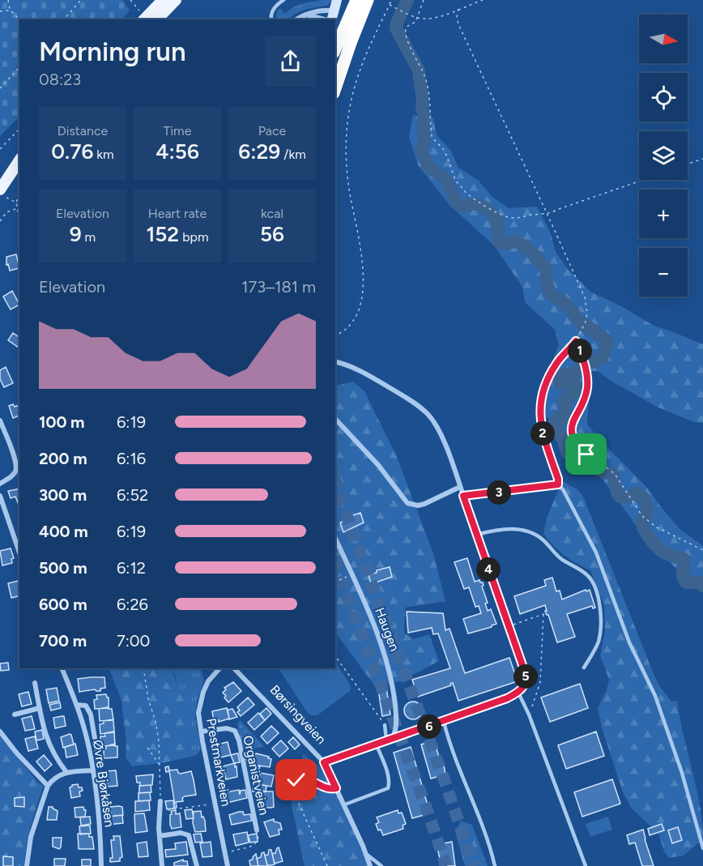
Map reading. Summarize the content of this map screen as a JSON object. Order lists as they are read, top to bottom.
{
  "streets": {
    "street": [
      "Haugen",
      "Børsingveien",
      "Prestmarkveien",
      "Organistveien",
      "Øvre Bjørkåsen"
    ]
  },
  "crossings": [
    ["Prestmarkveien", "Organistveien"]
  ],
  "north": "right",
  "page": {
    "map_buttons": ["+", "−"],
    "heading": ["Morning run", "08:23"],
    "stats": [
      ["Distance", "0.76 km"],
      ["Time", "4:56"],
      ["Pace", "6:29 /km"],
      ["Elevation", "9 m"],
      ["Heart rate", "152 bpm"],
      ["kcal", "56"]
    ],
    "chart": ["Elevation", "173–181 m"],
    "pins": [
      "1",
      "2",
      "3",
      "4",
      "5",
      "6"
    ],
    "list": [
      {
        "name": "100 m",
        "note": "6:19"
      },
      {
        "name": "200 m",
        "note": "6:16"
      },
      {
        "name": "300 m",
        "note": "6:52"
      },
      {
        "name": "400 m",
        "note": "6:19"
      },
      {
        "name": "500 m",
        "note": "6:12"
      },
      {
        "name": "600 m",
        "note": "6:26"
      },
      {
        "name": "700 m",
        "note": "7:00"
      }
    ]
  }
}
